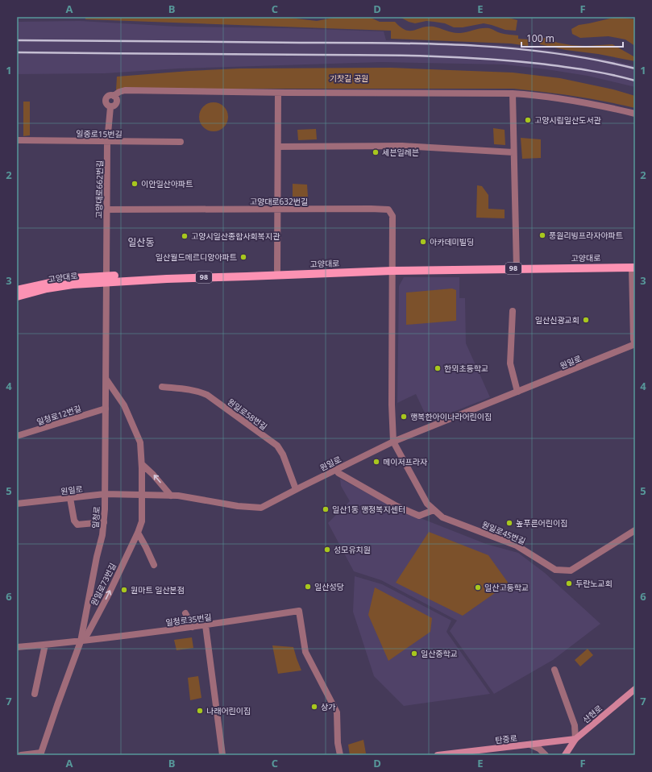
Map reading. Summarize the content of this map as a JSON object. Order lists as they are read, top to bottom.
{
  "streets": {
    "main road": [
      "고양대로",
      "98",
      "산현로",
      "탄중로"
    ],
    "street": [
      "일중로15번길",
      "고양대로662번길",
      "고양대로632번길",
      "원일로",
      "원일로58번길",
      "일청로12번길",
      "일청로",
      "원일로45번길",
      "원일로73번길",
      "일청로35번길"
    ]
  },
  "crossings": [
    ["일중로15번길", "고양대로662번길"],
    ["고양대로662번길", "고양대로632번길"],
    ["고양대로662번길", "고양대로"],
    ["고양대로662번길", "일청로"],
    ["고양대로632번길", "고양대로"],
    ["고양대로", "일청로"],
    ["원일로", "원일로58번길"],
    ["원일로", "일청로"],
    ["원일로", "원일로45번길"],
    ["원일로", "원일로73번길"],
    ["일청로12번길", "일청로"],
    ["일청로", "원일로73번길"],
    ["일청로", "일청로35번길"],
    ["원일로73번길", "일청로35번길"],
    ["산현로", "탄중로"]
  ],
  "one_way": ["원일로73번길"],
  "districts": ["일산동"],
  "parks": ["기찻길 공원"],
  "places": [
    "고양시립일산도서관",
    "세븐일레븐",
    "이안일산아파트",
    "풍원리빙프라자아파트",
    "고양시일산종합사회복지관",
    "아카데미빌딩",
    "일산월드메르디앙아파트",
    "일산신광교회",
    "한뫼초등학교",
    "행복한아이나라어린이집",
    "메이저프라자",
    "일산1동 행정복지센터",
    "높푸른어린이집",
    "성모유치원",
    "두란노교회",
    "일산성당",
    "일산고등학교",
    "원마트 일산본점",
    "일산중학교",
    "상가",
    "나래어린이집"
  ],
  "scale_bar": "100 m",
  "grid": {
    "columns": [
      "A",
      "B",
      "C",
      "D",
      "E",
      "F"
    ],
    "rows": [
      "1",
      "2",
      "3",
      "4",
      "5",
      "6",
      "7"
    ]
  }
}
